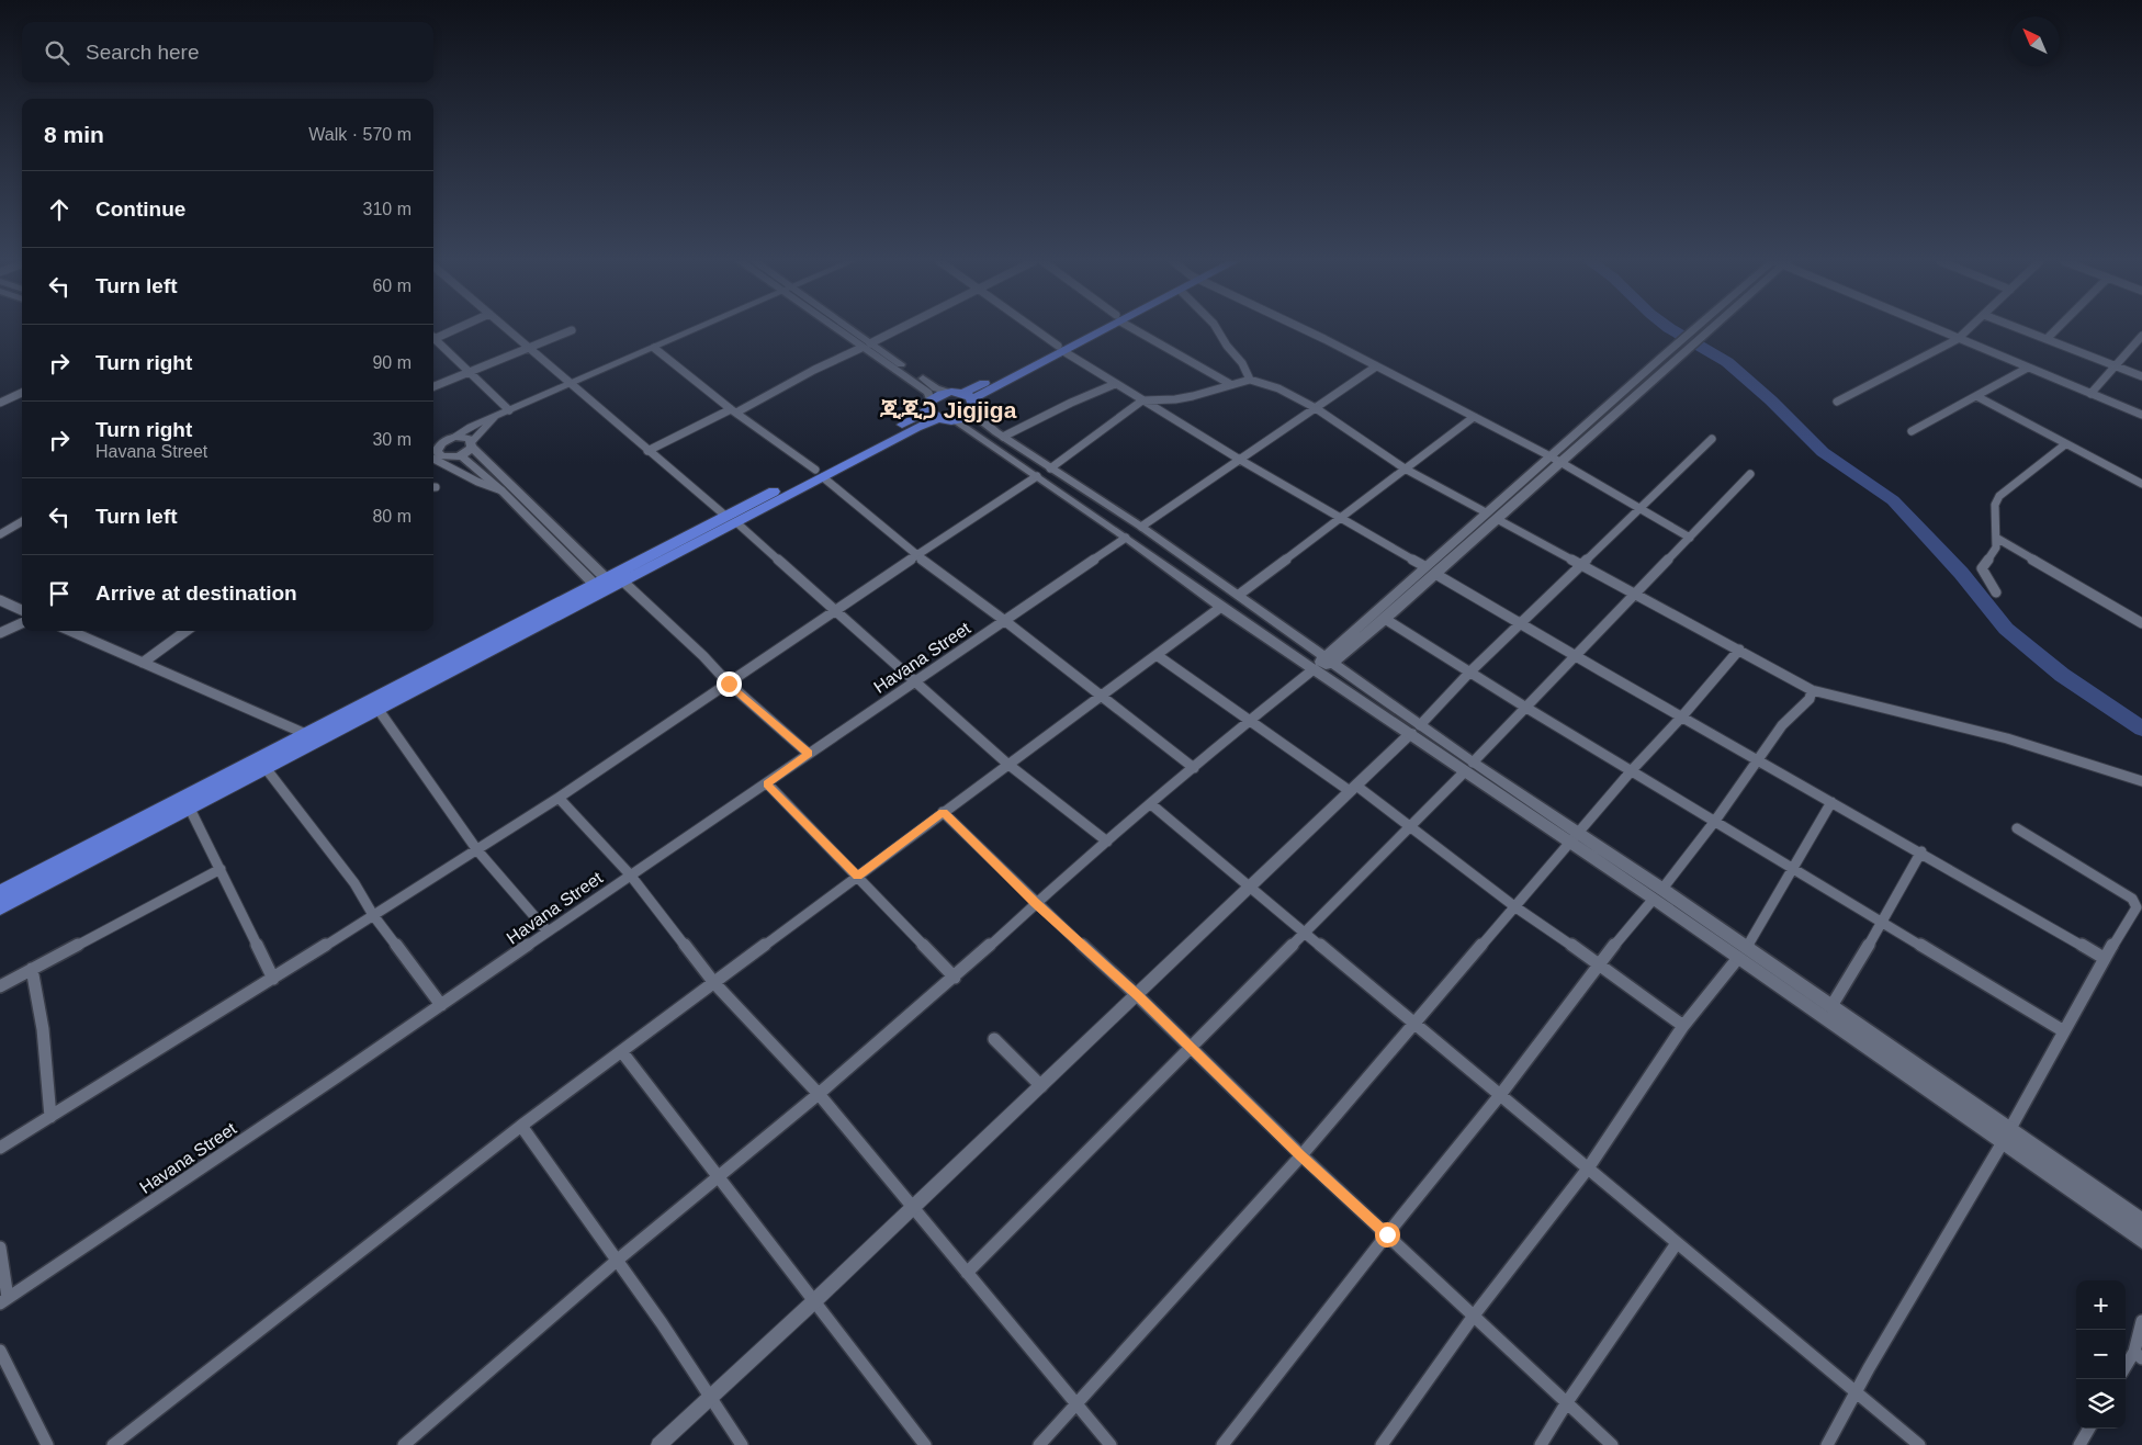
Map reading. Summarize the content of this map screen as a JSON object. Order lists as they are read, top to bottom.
{
  "streets": {
    "street": ["Havana Street"]
  },
  "districts": ["ጂጂጋ Jigjiga"],
  "north": "top left",
  "page": {
    "search": "Search here",
    "heading": ["8 min", "Walk · 570 m"],
    "list": [
      ["Continue", "310 m"],
      ["Turn left", "60 m"],
      ["Turn right", "90 m"],
      ["Turn right", "Havana Street", "30 m"],
      ["Turn left", "80 m"],
      "Arrive at destination"
    ],
    "map_buttons": ["+", "−"]
  }
}
